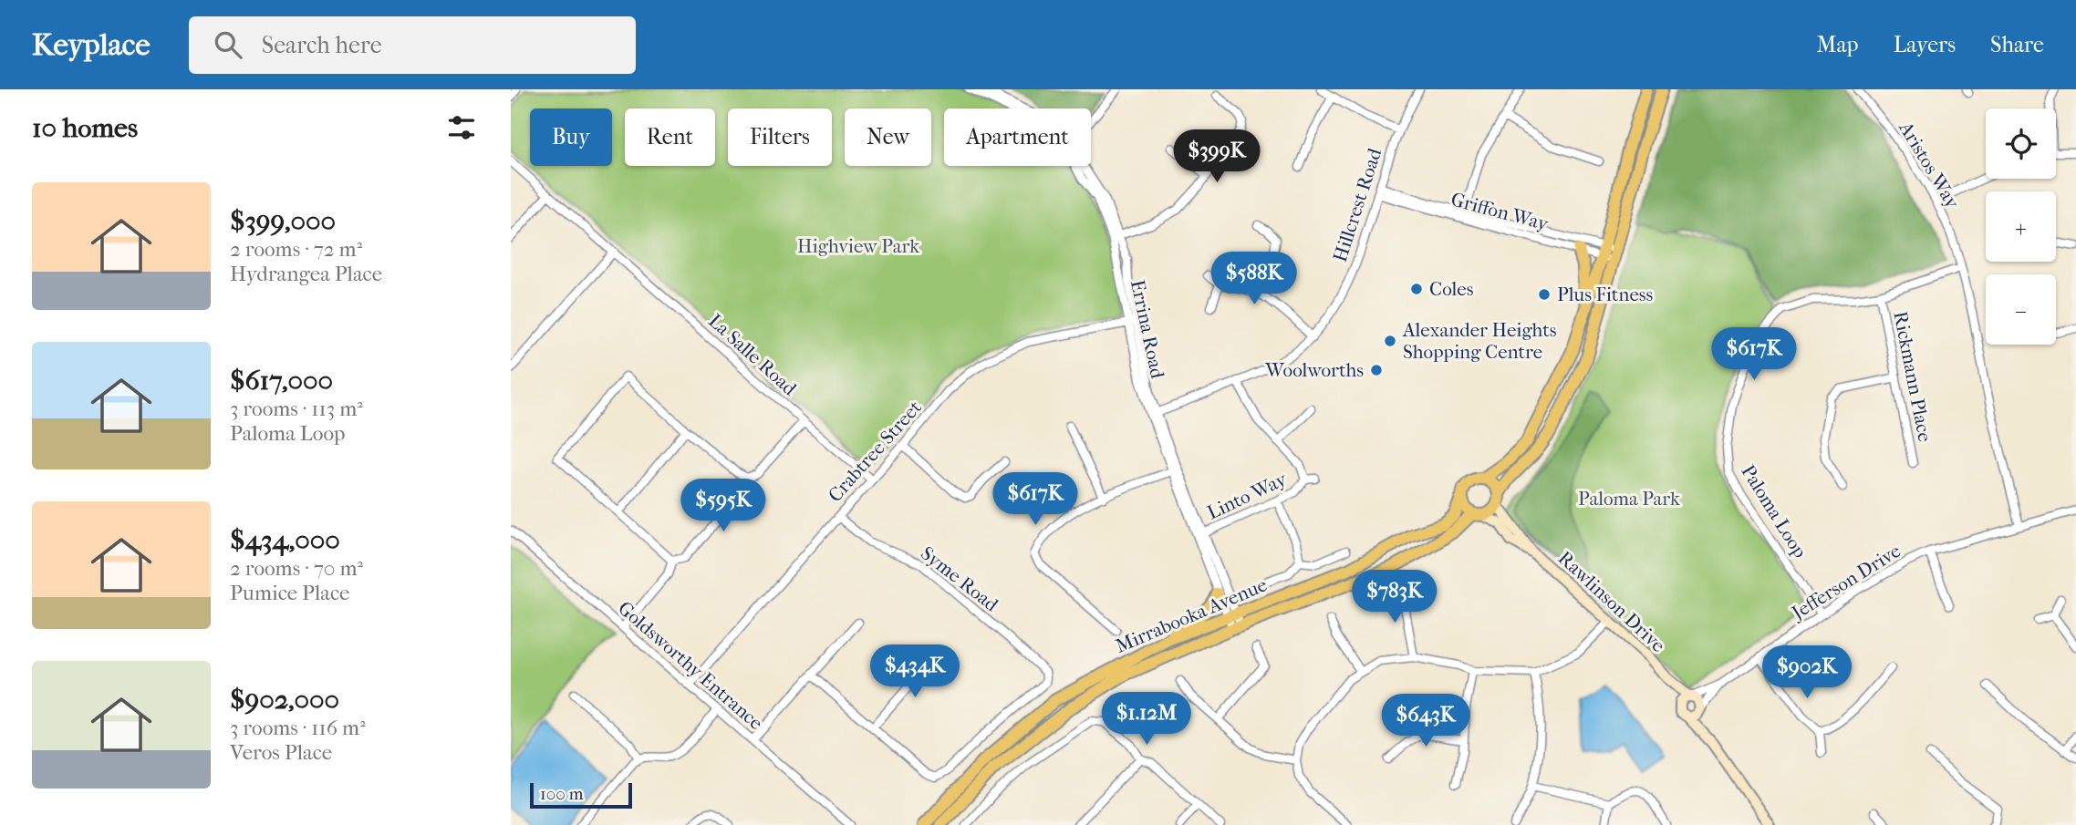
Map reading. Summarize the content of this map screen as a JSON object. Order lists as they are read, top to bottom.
{
  "streets": {
    "main road": ["Mirrabooka Avenue"],
    "street": [
      "Aristos Way",
      "Hillcrest Road",
      "Griffon Way",
      "Errina Road",
      "La Salle Road",
      "Rickmann Place",
      "Crabtree Street",
      "Linto Way",
      "Paloma Loop",
      "Syme Road",
      "Jefferson Drive",
      "Rawlinson Drive",
      "Goldsworthy Entrance"
    ]
  },
  "crossings": [
    ["Aristos Way", "Paloma Loop"],
    ["Aristos Way", "Jefferson Drive"],
    ["Hillcrest Road", "Griffon Way"],
    ["Hillcrest Road", "Errina Road"],
    ["Hillcrest Road", "Linto Way"],
    ["Griffon Way", "Mirrabooka Avenue"],
    ["Errina Road", "Crabtree Street"],
    ["Errina Road", "Linto Way"],
    ["Errina Road", "Mirrabooka Avenue"],
    ["La Salle Road", "Crabtree Street"],
    ["Rickmann Place", "Paloma Loop"],
    ["Crabtree Street", "Syme Road"],
    ["Crabtree Street", "Goldsworthy Entrance"],
    ["Paloma Loop", "Jefferson Drive"],
    ["Jefferson Drive", "Rawlinson Drive"],
    ["Rawlinson Drive", "Mirrabooka Avenue"]
  ],
  "parks": ["Highview Park", "Paloma Park"],
  "places": [
    "Coles",
    "Plus Fitness",
    "Alexander Heights Shopping Centre",
    "Woolworths"
  ],
  "scale_bar": "100 m",
  "page": {
    "header": "Keyplace",
    "search": "Search here",
    "nav": ["Map", "Layers", "Share"],
    "heading": "10 homes",
    "map_buttons": ["+", "−"],
    "chip": [
      "Buy",
      "Rent",
      "Filters",
      "New",
      "Apartment"
    ],
    "price": [
      "$399K",
      "$588K",
      "$617K",
      "$617K",
      "$595K",
      "$783K",
      "$434K",
      "$902K",
      "$1.12M",
      "$643K"
    ],
    "list": [
      {
        "name": "$399,000",
        "note": "2 rooms · 72 m² · Hydrangea Place"
      },
      {
        "name": "$617,000",
        "note": "3 rooms · 113 m² · Paloma Loop"
      },
      {
        "name": "$434,000",
        "note": "2 rooms · 70 m² · Pumice Place"
      },
      {
        "name": "$902,000",
        "note": "3 rooms · 116 m² · Veros Place"
      }
    ],
    "scale": "100 m"
  }
}
